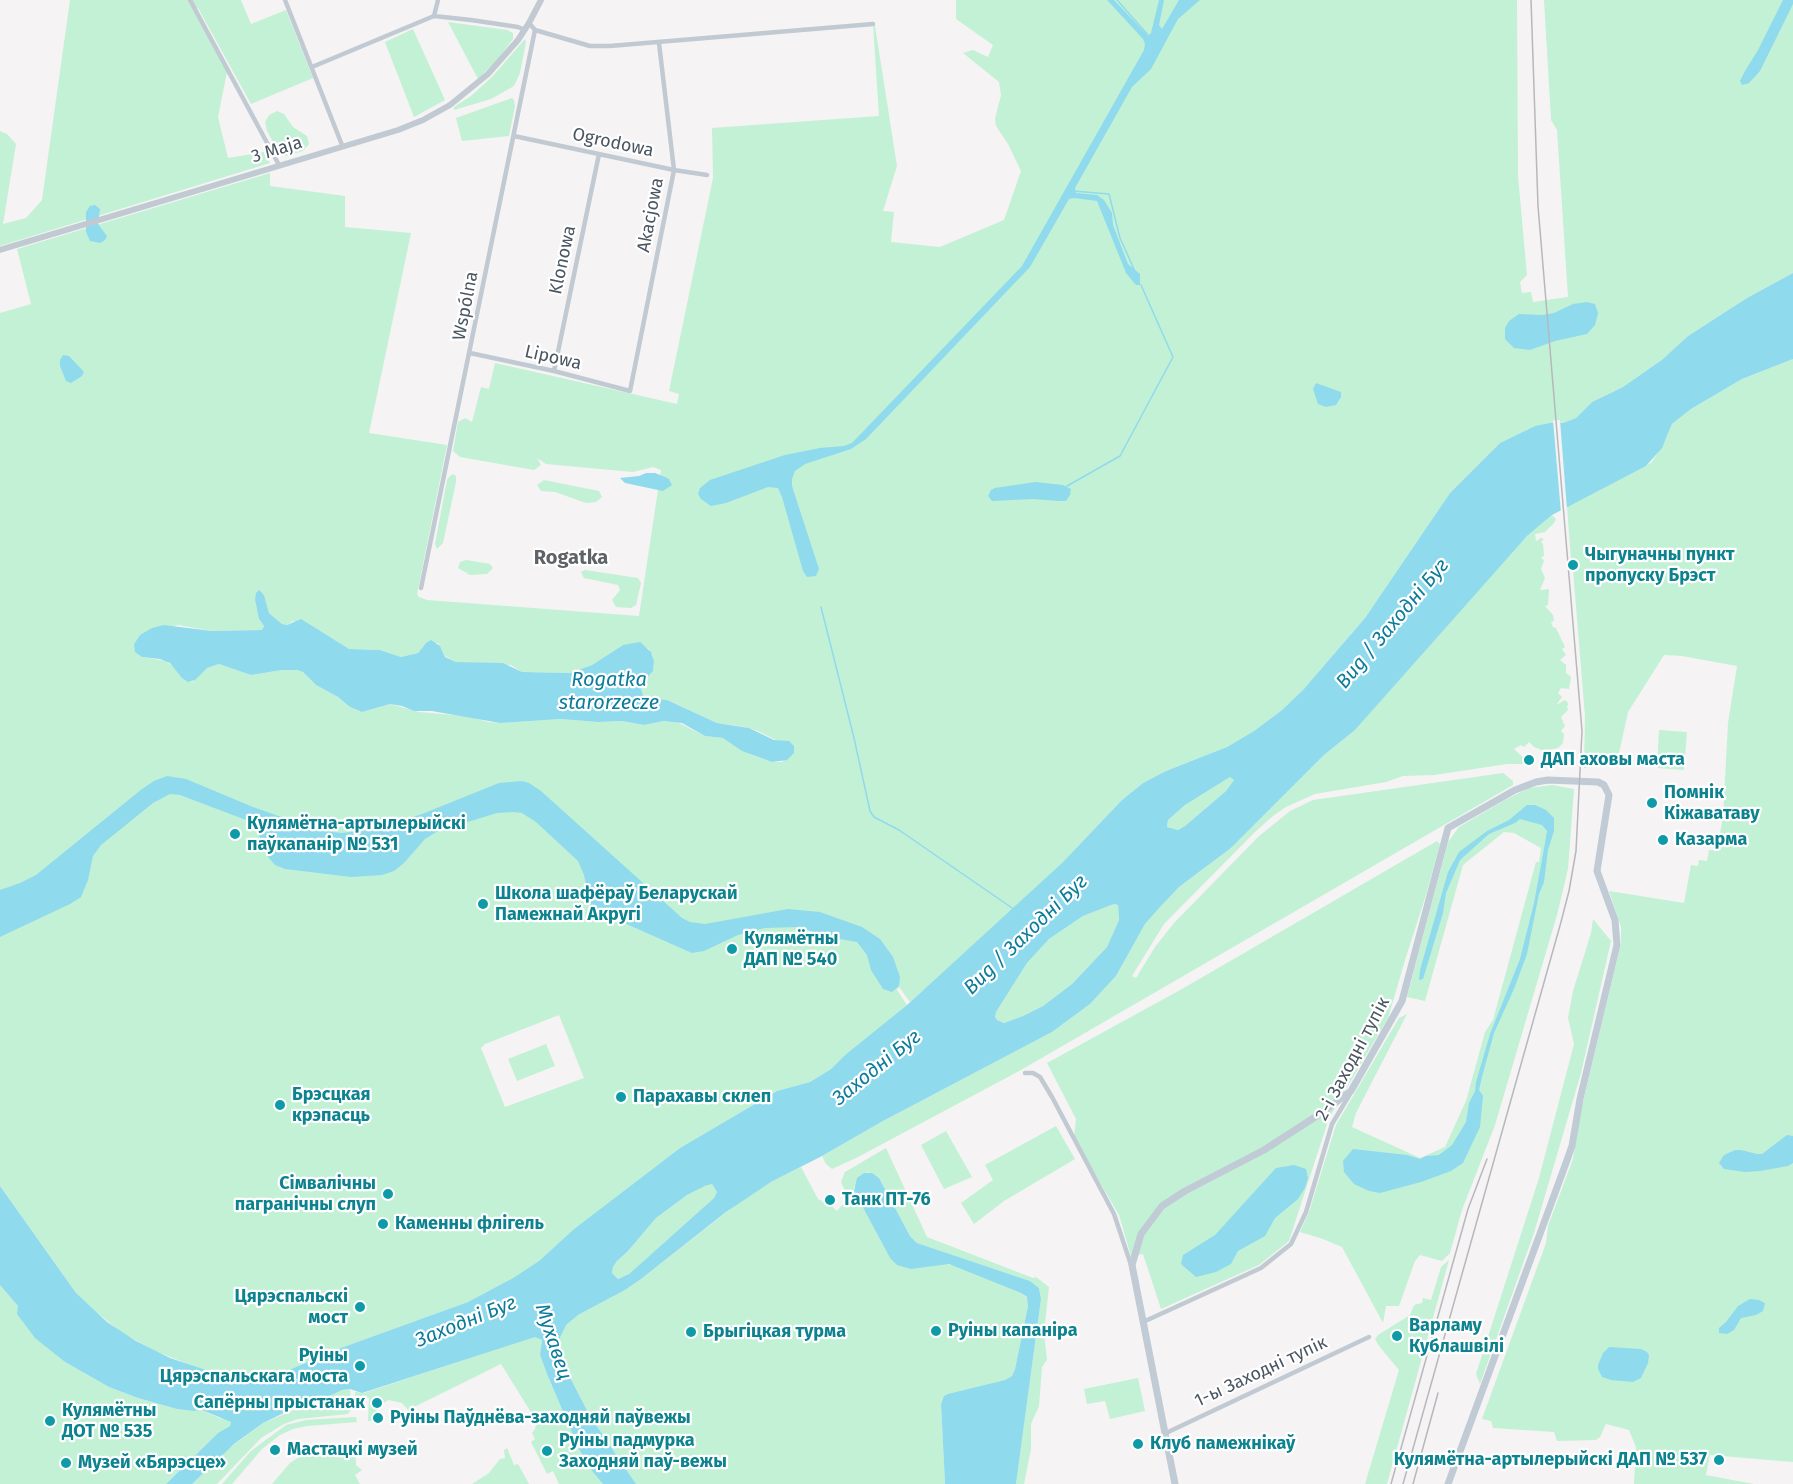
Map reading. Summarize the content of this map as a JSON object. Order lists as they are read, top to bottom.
{
  "streets": {
    "main road": ["2-і Заходні тупік"],
    "street": [
      "Ogrodowa",
      "3 Maja",
      "Akacjowa",
      "Klonowa",
      "Wspólna",
      "Lipowa",
      "1-ы Заходні тупік"
    ]
  },
  "crossings": [
    ["Ogrodowa", "Akacjowa"],
    ["Ogrodowa", "Klonowa"],
    ["Ogrodowa", "Wspólna"],
    ["Akacjowa", "Lipowa"],
    ["Klonowa", "Lipowa"],
    ["Wspólna", "Lipowa"]
  ],
  "districts": ["Rogatka"],
  "water": [
    "Bug / Заходні Буг",
    "Rogatka starorzecze",
    "Заходні Буг",
    "Мухавец"
  ],
  "places": [
    "Чыгуначны пункт пропуску Брэст",
    "ДАП аховы маста",
    "Помнік Кіжаватаву",
    "Кулямётна-артылерыйскі паўкапанір № 531",
    "Казарма",
    "Школа шафёраў Беларускай Памежнай Акругі",
    "Кулямётны ДАП № 540",
    "Парахавы склеп",
    "Брэсцкая крэпасць",
    "Сімвалічны пагранічны слуп",
    "Танк ПТ-76",
    "Каменны флігель",
    "Цярэспальскі мост",
    "Руіны капаніра",
    "Брыгіцкая турма",
    "Варламу Кублашвілі",
    "Руіны Цярэспальскага моста",
    "Сапёрны прыстанак",
    "Руіны Паўднёва-заходняй паўвежы",
    "Кулямётны ДОТ № 535",
    "Клуб памежнікаў",
    "Мастацкі музей",
    "Руіны падмурка Заходняй паў-вежы",
    "Кулямётна-артылерыйскі ДАП № 537",
    "Музей «Бярэсце»"
  ]
}
